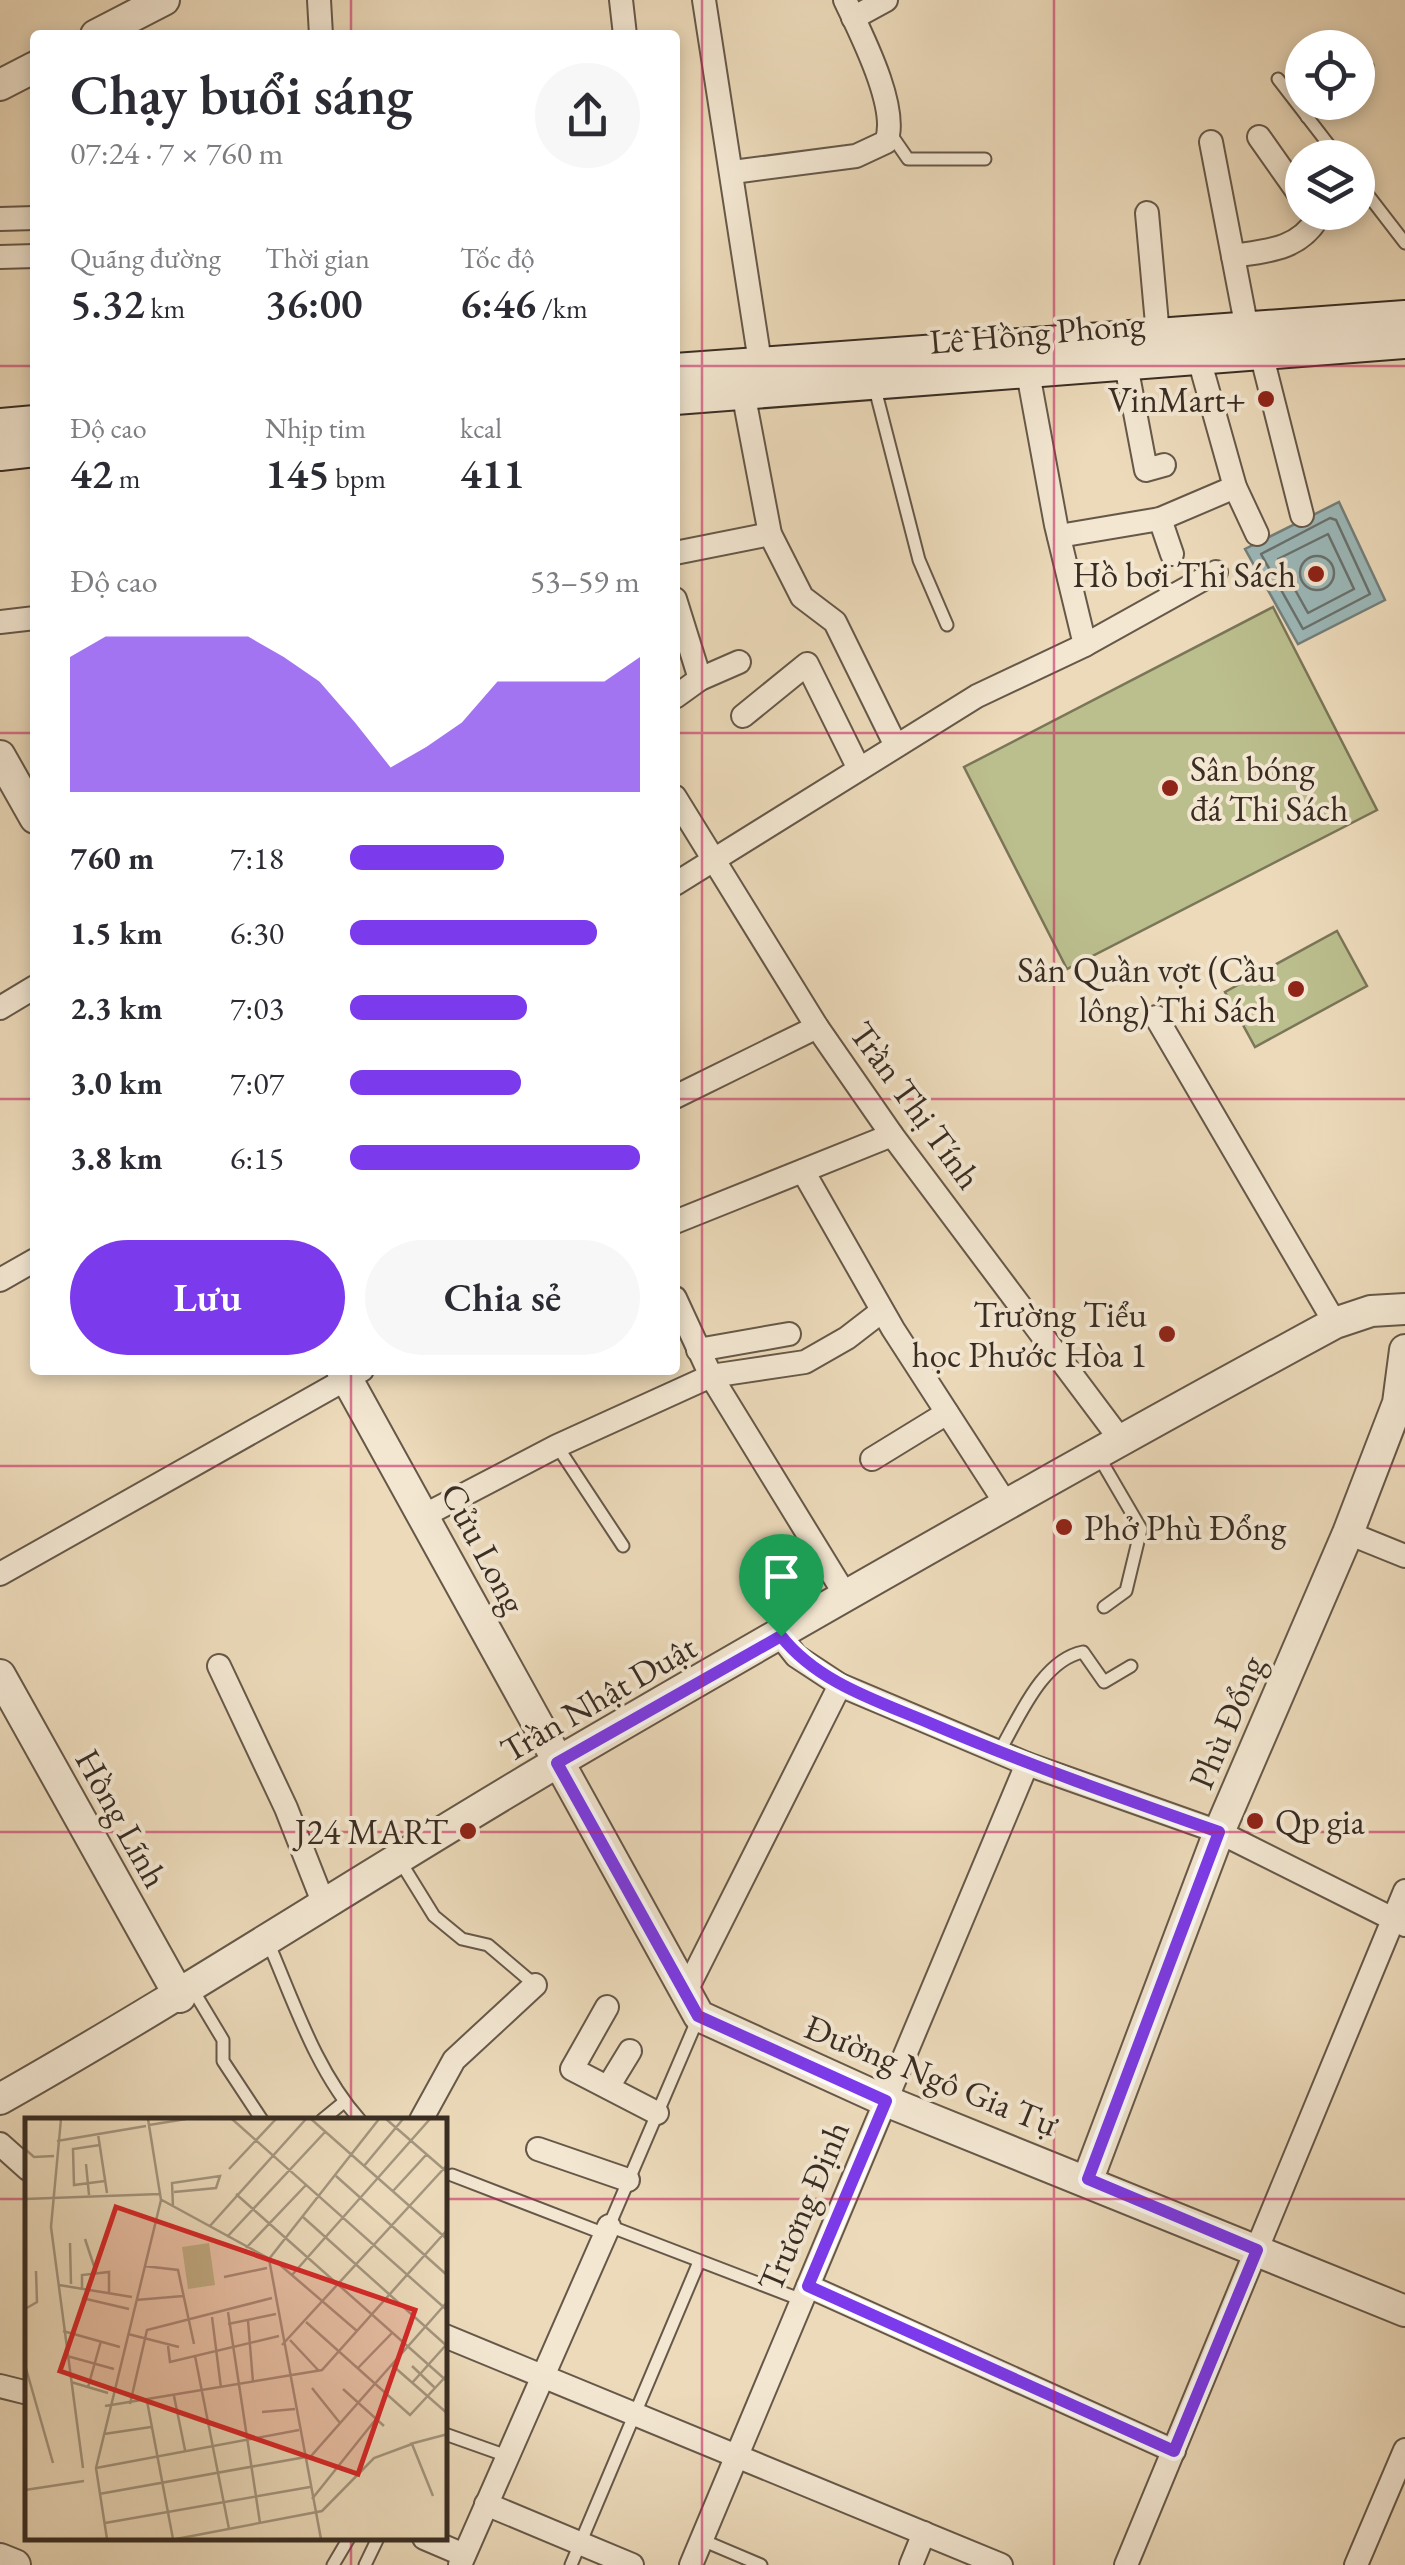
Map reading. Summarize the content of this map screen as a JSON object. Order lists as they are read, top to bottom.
{
  "streets": {
    "main road": ["Lê Hồng Phong"],
    "street": [
      "Trần Thị Tính",
      "Cửu Long",
      "Trần Nhật Duật",
      "Phù Đổng",
      "Hồng Lĩnh",
      "Đường Ngô Gia Tự",
      "Trương Định"
    ]
  },
  "crossings": [
    ["Trần Thị Tính", "Trần Nhật Duật"],
    ["Cửu Long", "Trần Nhật Duật"],
    ["Trần Nhật Duật", "Hồng Lĩnh"],
    ["Phù Đổng", "Đường Ngô Gia Tự"],
    ["Đường Ngô Gia Tự", "Trương Định"]
  ],
  "places": [
    "VinMart+",
    "Hồ bơi Thi Sách",
    "Sân bóng đá Thi Sách",
    "Sân Quần vợt (Cầu lông) Thi Sách",
    "Trường Tiểu học Phước Hòa 1",
    "Phở Phù Đổng",
    "Qp gia",
    "J24 MART"
  ],
  "page": {
    "heading": ["Chạy buổi sáng", "07:24 · 7 × 760 m"],
    "stats": [
      ["Quãng đường", "5.32 km"],
      ["Thời gian", "36:00"],
      ["Tốc độ", "6:46 /km"],
      ["Độ cao", "42 m"],
      ["Nhịp tim", "145 bpm"],
      ["kcal", "411"]
    ],
    "chart": ["Độ cao", "53–59 m"],
    "list": [
      {
        "name": "760 m",
        "note": "7:18"
      },
      {
        "name": "1.5 km",
        "note": "6:30"
      },
      {
        "name": "2.3 km",
        "note": "7:03"
      },
      {
        "name": "3.0 km",
        "note": "7:07"
      },
      {
        "name": "3.8 km",
        "note": "6:15"
      }
    ],
    "buttons": ["Lưu", "Chia sẻ"]
  }
}
